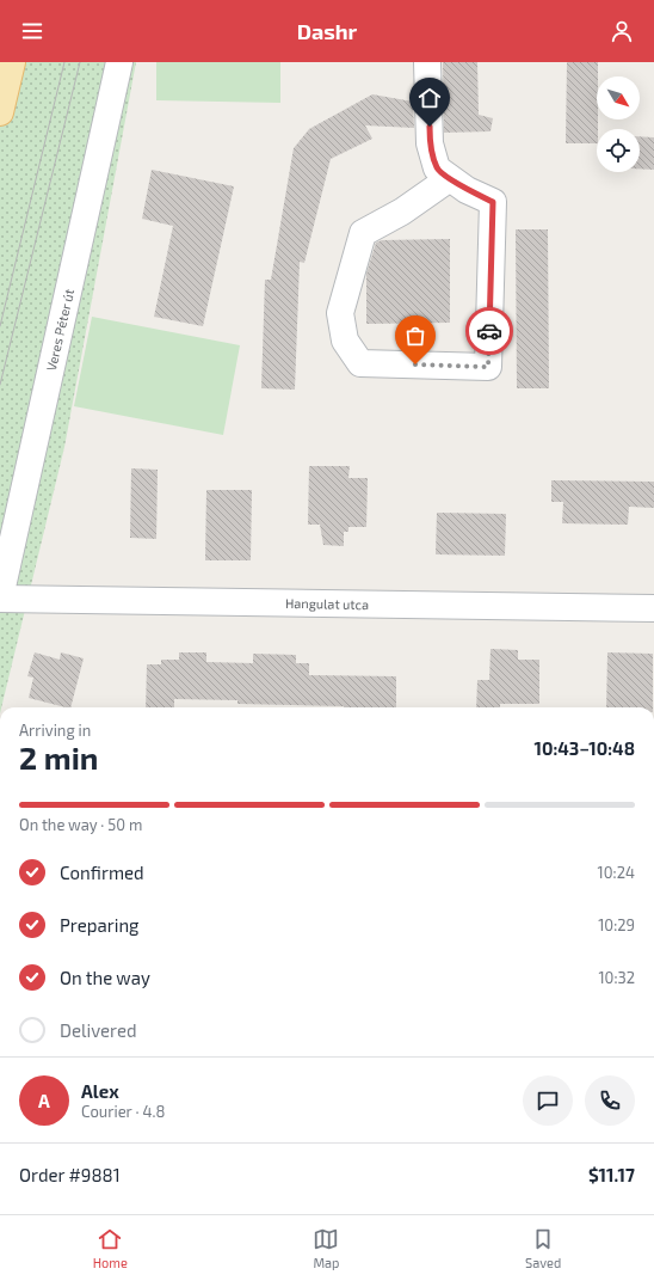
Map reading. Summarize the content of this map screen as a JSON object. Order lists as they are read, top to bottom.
{
  "streets": {
    "street": ["Veres Péter út", "Hangulat utca"]
  },
  "crossings": [
    ["Veres Péter út", "Hangulat utca"]
  ],
  "north": "bottom right",
  "page": {
    "header": "Dashr",
    "heading": ["2 min", "Arriving in", "10:43–10:48"],
    "panel": [
      "Alex",
      "Courier · 4.8",
      "Order #9881",
      "$11.17"
    ],
    "bar": "On the way · 50 m",
    "list": [
      ["Confirmed", "10:24"],
      ["Preparing", "10:29"],
      ["On the way", "10:32"],
      "Delivered"
    ],
    "round": "A",
    "tabs": ["Home", "Map", "Saved"]
  }
}
